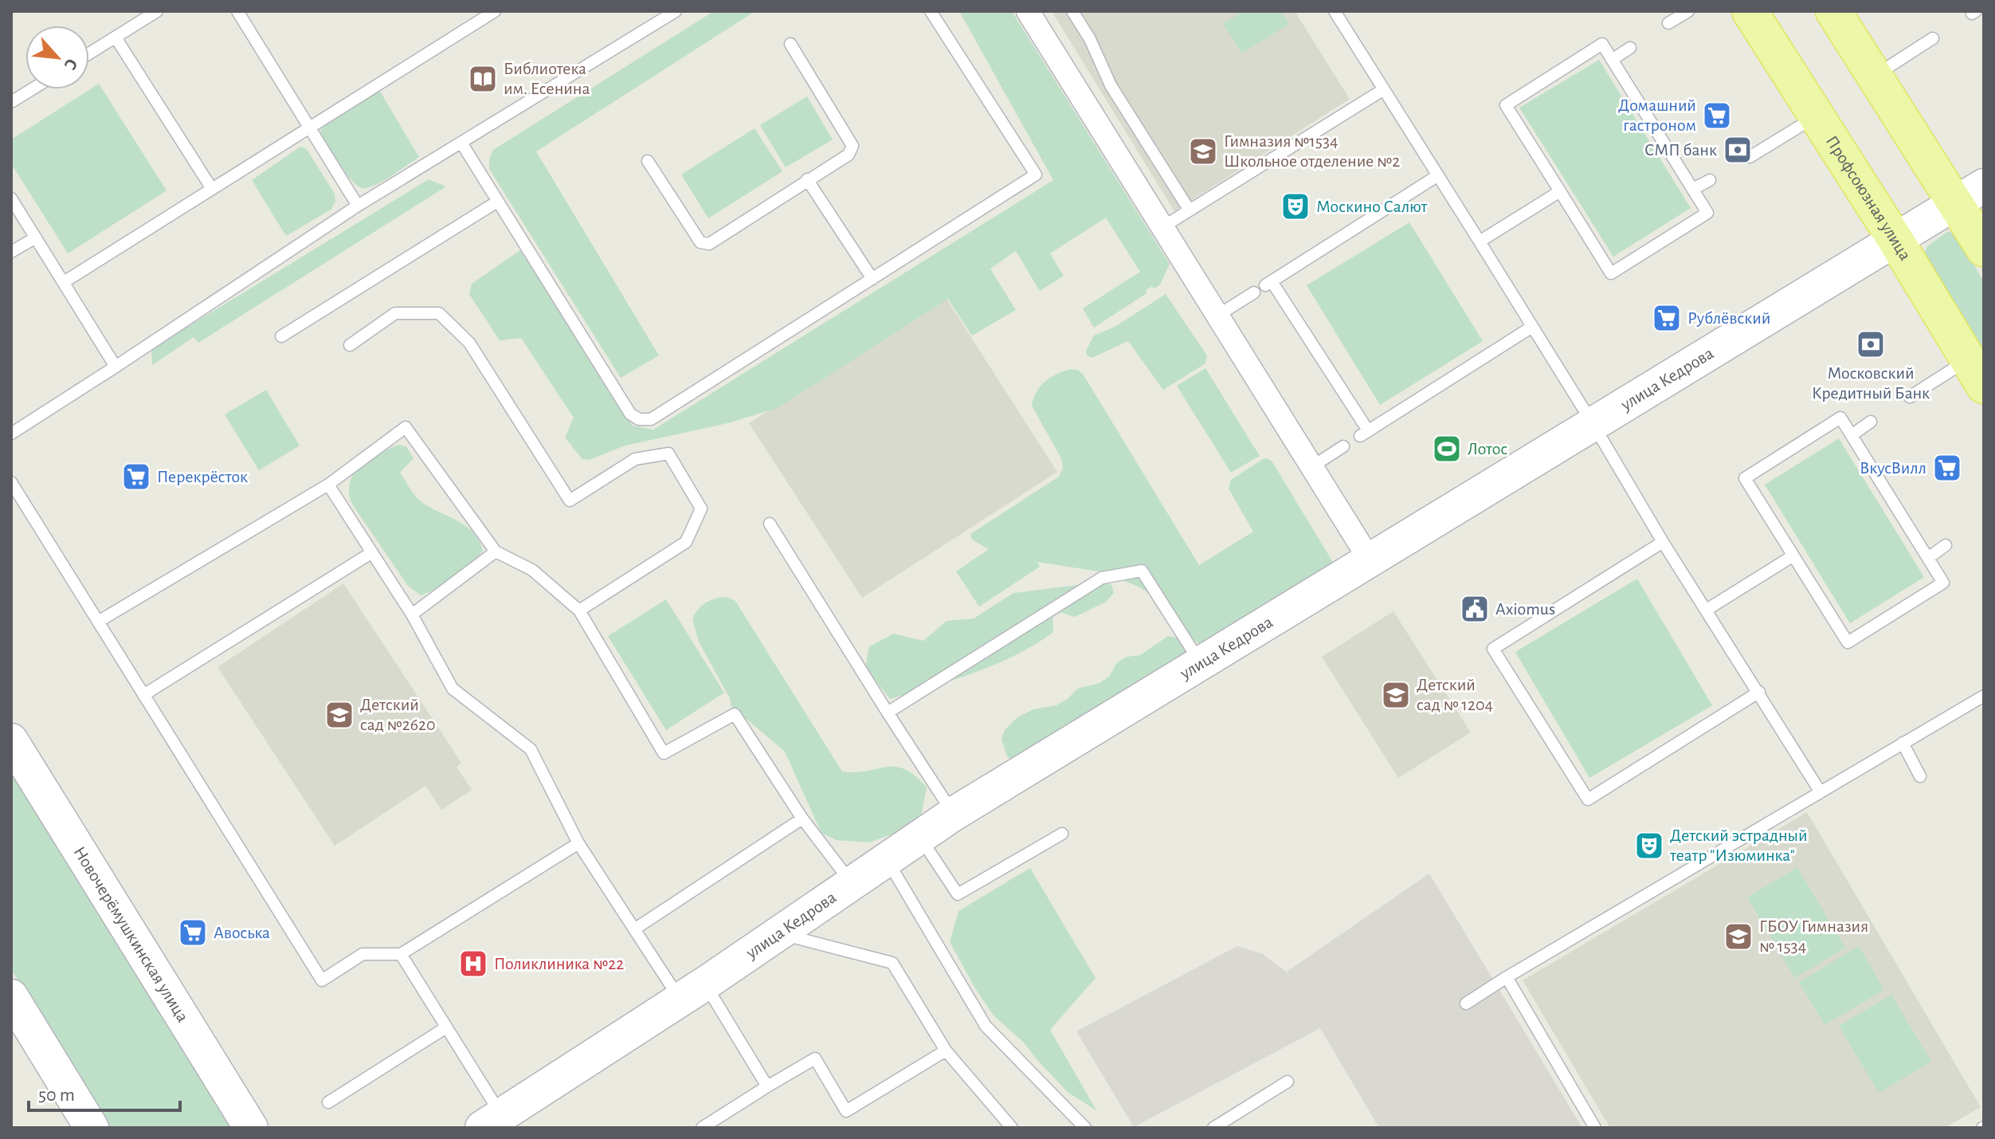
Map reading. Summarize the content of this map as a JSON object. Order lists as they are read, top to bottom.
{
  "streets": {
    "main road": ["Профсоюзная улица"],
    "street": ["улица Кедрова", "Новочерёмушкинская улица"]
  },
  "crossings": [
    ["Профсоюзная улица", "улица Кедрова"]
  ],
  "places": {
    "library": ["Библиотека им. Есенина"],
    "supermarket": [
      "Домашний гастроном",
      "Рублёвский",
      "ВкусВилл",
      "Перекрёсток",
      "Авоська"
    ],
    "bank": ["СМП банк", "Московский Кредитный Банк"],
    "school or university": [
      "Гимназия №1534 Школьное отделение №2",
      "Детский сад № 1204",
      "Детский сад №2620",
      "ГБОУ Гимназия № 1534"
    ],
    "theatre": ["Москино Салют", "Детский эстрадный театр \"Изюминка\""],
    "sports": ["Лотос"],
    "public building": ["Axiomus"],
    "hospital": ["Поликлиника №22"]
  },
  "scale_bar": "50 m",
  "north": "bottom right"
}
